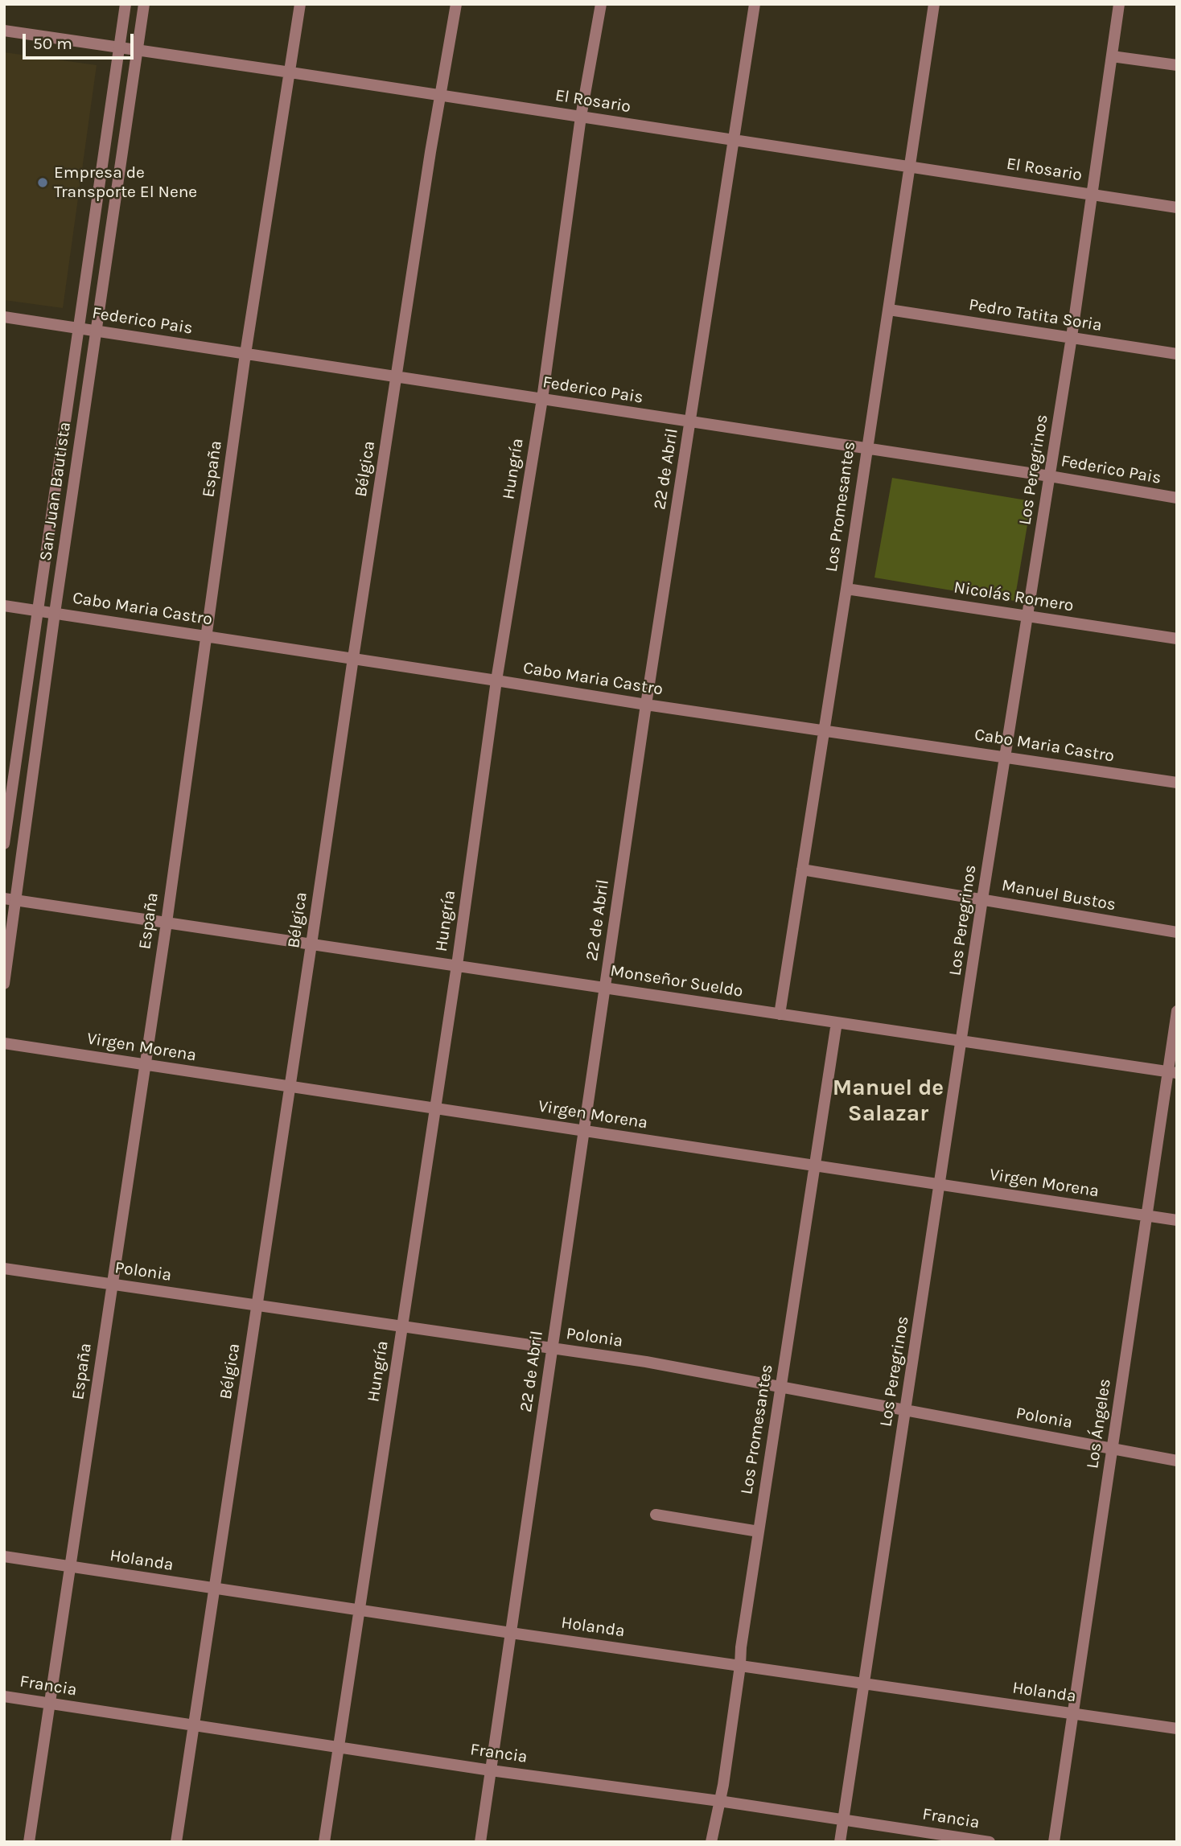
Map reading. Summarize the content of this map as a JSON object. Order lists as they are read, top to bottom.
{
  "streets": {
    "street": [
      "El Rosario",
      "Pedro Tatita Soria",
      "Federico Pais",
      "España",
      "Bélgica",
      "Hungría",
      "22 de Abril",
      "Los Peregrinos",
      "San Juan Bautista",
      "Los Promesantes",
      "Nicolás Romero",
      "Cabo Maria Castro",
      "Manuel Bustos",
      "Monseñor Sueldo",
      "Virgen Morena",
      "Polonia",
      "Los Ángeles",
      "Holanda",
      "Francia"
    ]
  },
  "crossings": [
    ["El Rosario", "España"],
    ["El Rosario", "Bélgica"],
    ["El Rosario", "Hungría"],
    ["El Rosario", "22 de Abril"],
    ["El Rosario", "Los Peregrinos"],
    ["El Rosario", "San Juan Bautista"],
    ["El Rosario", "Los Promesantes"],
    ["Pedro Tatita Soria", "Los Peregrinos"],
    ["Pedro Tatita Soria", "Los Promesantes"],
    ["Federico Pais", "España"],
    ["Federico Pais", "Bélgica"],
    ["Federico Pais", "Hungría"],
    ["Federico Pais", "22 de Abril"],
    ["Federico Pais", "Los Peregrinos"],
    ["Federico Pais", "San Juan Bautista"],
    ["Federico Pais", "Los Promesantes"],
    ["España", "Cabo Maria Castro"],
    ["España", "Monseñor Sueldo"],
    ["España", "Virgen Morena"],
    ["España", "Polonia"],
    ["España", "Holanda"],
    ["España", "Francia"],
    ["Bélgica", "Cabo Maria Castro"],
    ["Bélgica", "Monseñor Sueldo"],
    ["Bélgica", "Virgen Morena"],
    ["Bélgica", "Polonia"],
    ["Bélgica", "Holanda"],
    ["Bélgica", "Francia"],
    ["Hungría", "Cabo Maria Castro"],
    ["Hungría", "Monseñor Sueldo"],
    ["Hungría", "Virgen Morena"],
    ["Hungría", "Polonia"],
    ["Hungría", "Holanda"],
    ["Hungría", "Francia"],
    ["22 de Abril", "Cabo Maria Castro"],
    ["22 de Abril", "Monseñor Sueldo"],
    ["22 de Abril", "Virgen Morena"],
    ["22 de Abril", "Polonia"],
    ["22 de Abril", "Holanda"],
    ["22 de Abril", "Francia"],
    ["Los Peregrinos", "Nicolás Romero"],
    ["Los Peregrinos", "Cabo Maria Castro"],
    ["Los Peregrinos", "Manuel Bustos"],
    ["Los Peregrinos", "Monseñor Sueldo"],
    ["Los Peregrinos", "Virgen Morena"],
    ["Los Peregrinos", "Polonia"],
    ["Los Peregrinos", "Holanda"],
    ["Los Peregrinos", "Francia"],
    ["San Juan Bautista", "Cabo Maria Castro"],
    ["San Juan Bautista", "Monseñor Sueldo"],
    ["Los Promesantes", "Nicolás Romero"],
    ["Los Promesantes", "Cabo Maria Castro"],
    ["Los Promesantes", "Manuel Bustos"],
    ["Los Promesantes", "Monseñor Sueldo"],
    ["Los Promesantes", "Virgen Morena"],
    ["Los Promesantes", "Polonia"],
    ["Los Promesantes", "Holanda"],
    ["Los Promesantes", "Francia"],
    ["Monseñor Sueldo", "Los Ángeles"],
    ["Virgen Morena", "Los Ángeles"],
    ["Polonia", "Los Ángeles"],
    ["Los Ángeles", "Holanda"]
  ],
  "districts": ["Manuel de Salazar"],
  "places": ["Empresa de Transporte El Nene"],
  "scale_bar": "50 m"
}
